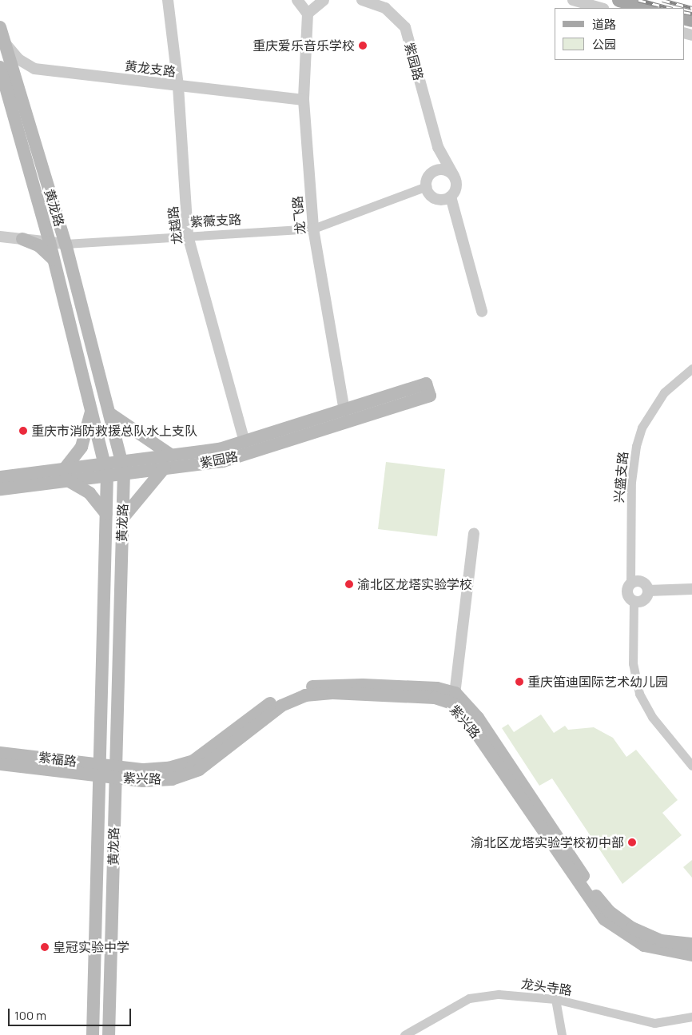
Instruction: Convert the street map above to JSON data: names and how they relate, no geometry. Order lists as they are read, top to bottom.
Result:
{
  "streets": {
    "main road": [
      "紫园路",
      "黄龙路",
      "紫兴路",
      "紫福路"
    ],
    "street": [
      "黄龙支路",
      "龙飞路",
      "紫薇支路",
      "龙越路",
      "兴盛支路",
      "龙头寺路"
    ]
  },
  "crossings": [
    ["紫园路", "黄龙路"],
    ["紫园路", "龙飞路"],
    ["紫园路", "紫薇支路"],
    ["紫园路", "龙越路"],
    ["黄龙支路", "黄龙路"],
    ["黄龙支路", "龙飞路"],
    ["黄龙支路", "龙越路"],
    ["黄龙路", "紫薇支路"],
    ["黄龙路", "紫兴路"],
    ["黄龙路", "紫福路"],
    ["龙飞路", "紫薇支路"],
    ["紫薇支路", "龙越路"],
    ["紫兴路", "紫福路"]
  ],
  "places": [
    "重庆爱乐音乐学校",
    "重庆市消防救援总队水上支队",
    "渝北区龙塔实验学校",
    "重庆笛迪国际艺术幼儿园",
    "渝北区龙塔实验学校初中部",
    "皇冠实验中学"
  ],
  "legend": ["道路", "公园"],
  "scale_bar": "100 m"
}
